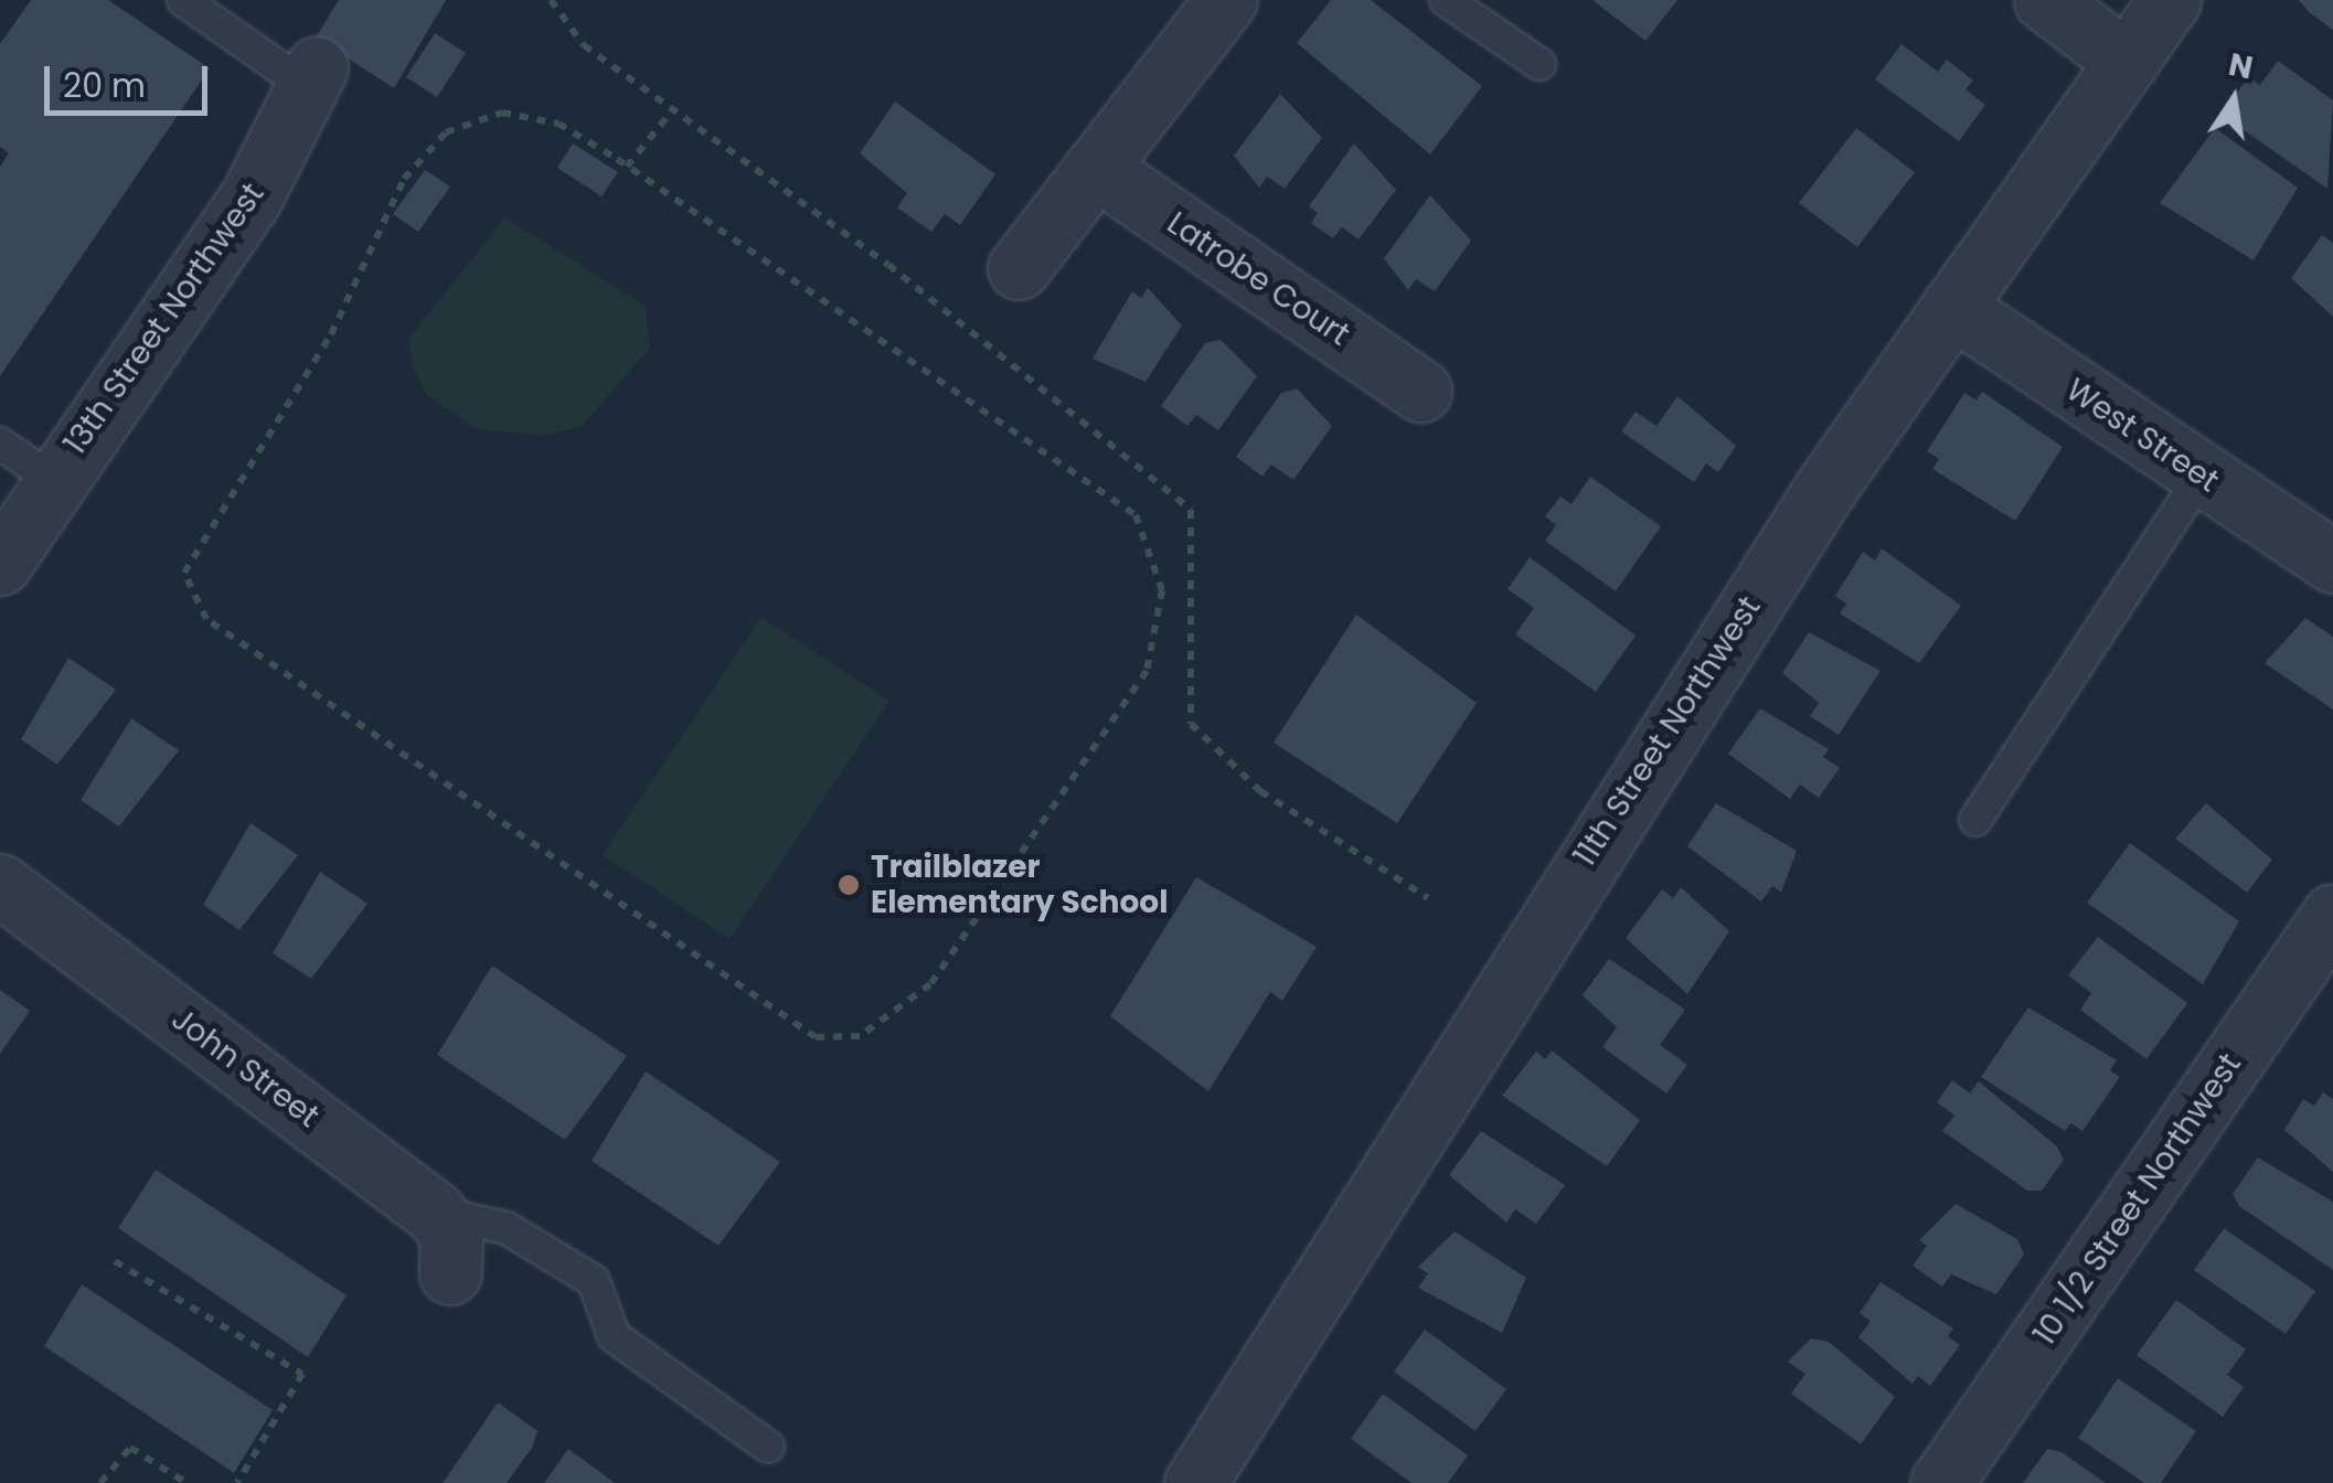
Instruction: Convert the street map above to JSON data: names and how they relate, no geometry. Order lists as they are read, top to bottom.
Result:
{
  "streets": {
    "street": [
      "Latrobe Court",
      "13th Street Northwest",
      "West Street",
      "11th Street Northwest",
      "John Street",
      "10 1/2 Street Northwest"
    ]
  },
  "crossings": [
    ["West Street", "11th Street Northwest"]
  ],
  "places": ["Trailblazer Elementary School"],
  "scale_bar": "20 m",
  "north": "top"
}
